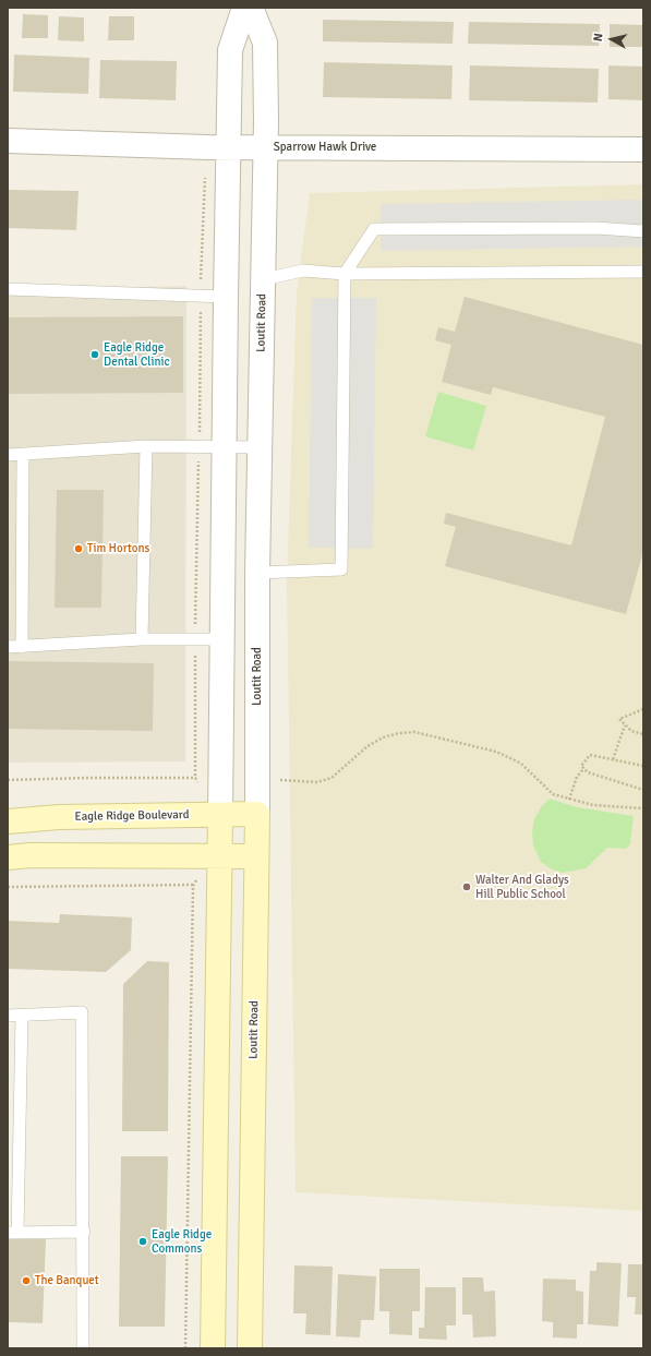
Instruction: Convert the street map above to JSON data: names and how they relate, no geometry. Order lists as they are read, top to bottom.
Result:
{
  "streets": {
    "street": ["Sparrow Hawk Drive", "Loutit Road", "Eagle Ridge Boulevard"]
  },
  "crossings": [
    ["Sparrow Hawk Drive", "Loutit Road"],
    ["Loutit Road", "Eagle Ridge Boulevard"]
  ],
  "places": [
    "Eagle Ridge Dental Clinic",
    "Tim Hortons",
    "Walter And Gladys Hill Public School",
    "Eagle Ridge Commons",
    "The Banquet"
  ],
  "north": "left"
}
